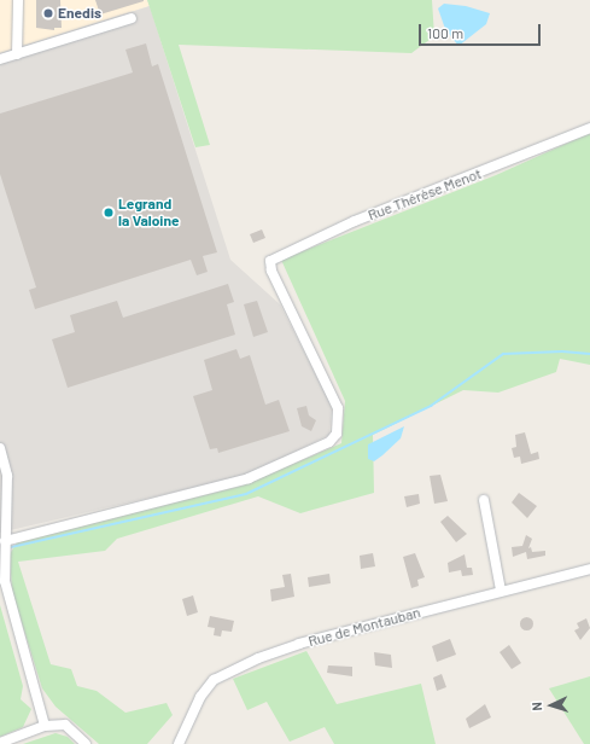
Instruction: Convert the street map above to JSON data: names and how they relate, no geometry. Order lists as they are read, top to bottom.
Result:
{
  "streets": {
    "street": ["Rue Thérèse Menot", "Rue de Montauban"]
  },
  "places": ["Enedis", "Legrand la Valoine"],
  "scale_bar": "100 m",
  "north": "left"
}
